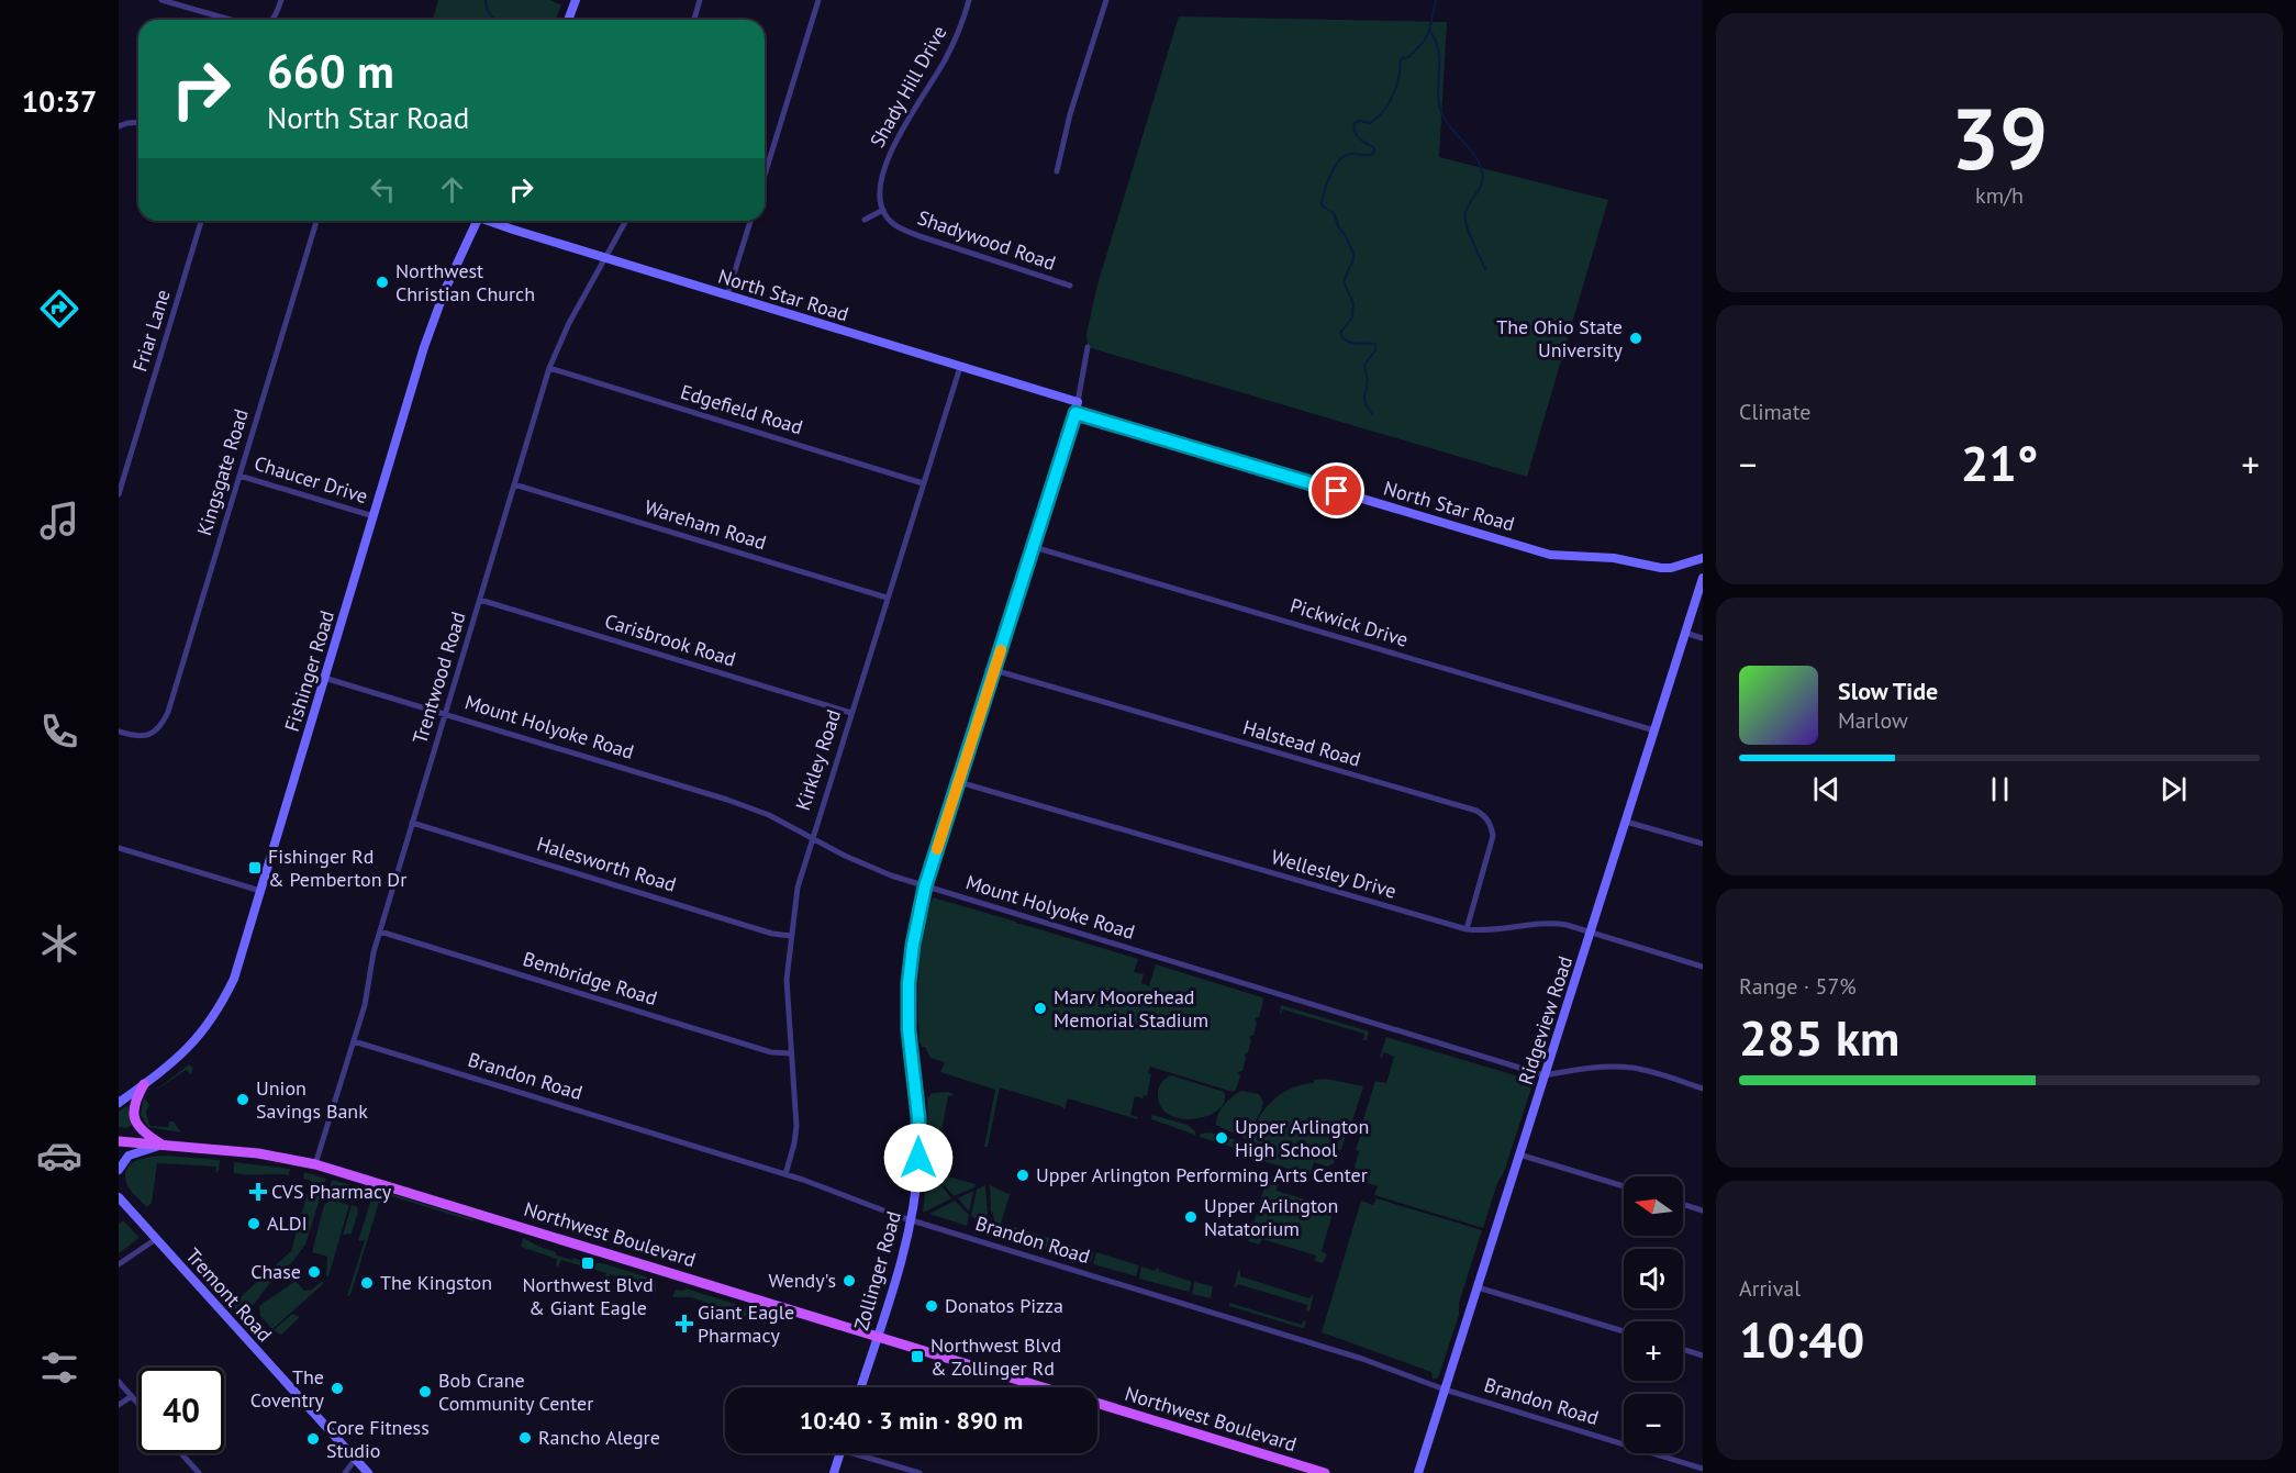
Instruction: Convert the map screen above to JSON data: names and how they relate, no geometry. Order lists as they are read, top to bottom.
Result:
{
  "streets": {
    "main road": ["Northwest Boulevard"],
    "street": [
      "Shady Hill Drive",
      "Shadywood Road",
      "North Star Road",
      "Friar Lane",
      "Edgefield Road",
      "Kingsgate Road",
      "Chaucer Drive",
      "Wareham Road",
      "Pickwick Drive",
      "Carisbrook Road",
      "Fishinger Road",
      "Trentwood Road",
      "Mount Holyoke Road",
      "Halstead Road",
      "Kirkley Road",
      "Halesworth Road",
      "Wellesley Drive",
      "Bembridge Road",
      "Ridgeview Road",
      "Brandon Road",
      "Zollinger Road",
      "Tremont Road"
    ]
  },
  "crossings": [
    ["Shady Hill Drive", "Shadywood Road"],
    ["North Star Road", "Trentwood Road"],
    ["North Star Road", "Kirkley Road"],
    ["North Star Road", "Zollinger Road"],
    ["Edgefield Road", "Trentwood Road"],
    ["Edgefield Road", "Kirkley Road"],
    ["Kingsgate Road", "Chaucer Drive"],
    ["Chaucer Drive", "Fishinger Road"],
    ["Wareham Road", "Trentwood Road"],
    ["Wareham Road", "Kirkley Road"],
    ["Pickwick Drive", "Ridgeview Road"],
    ["Pickwick Drive", "Zollinger Road"],
    ["Carisbrook Road", "Trentwood Road"],
    ["Carisbrook Road", "Kirkley Road"],
    ["Fishinger Road", "Mount Holyoke Road"],
    ["Trentwood Road", "Mount Holyoke Road"],
    ["Trentwood Road", "Halesworth Road"],
    ["Trentwood Road", "Bembridge Road"],
    ["Trentwood Road", "Brandon Road"],
    ["Trentwood Road", "Northwest Boulevard"],
    ["Mount Holyoke Road", "Kirkley Road"],
    ["Mount Holyoke Road", "Ridgeview Road"],
    ["Mount Holyoke Road", "Zollinger Road"],
    ["Halstead Road", "Wellesley Drive"],
    ["Halstead Road", "Zollinger Road"],
    ["Kirkley Road", "Halesworth Road"],
    ["Kirkley Road", "Bembridge Road"],
    ["Kirkley Road", "Brandon Road"],
    ["Wellesley Drive", "Ridgeview Road"],
    ["Wellesley Drive", "Zollinger Road"],
    ["Ridgeview Road", "Brandon Road"],
    ["Brandon Road", "Zollinger Road"],
    ["Northwest Boulevard", "Zollinger Road"]
  ],
  "places": {
    "other": [
      "Northwest Christian Church",
      "The Ohio State University",
      "Marv Moorehead Memorial Stadium",
      "Union Savings Bank",
      "Upper Arlington High School",
      "Upper Arlington Performing Arts Center",
      "Upper Arilngton Natatorium",
      "ALDI",
      "Chase",
      "Wendy's",
      "The Kingston",
      "Donatos Pizza",
      "The Coventry",
      "Bob Crane Community Center",
      "Rancho Alegre",
      "Core Fitness Studio"
    ],
    "transit": ["Fishinger Rd & Pemberton Dr", "Northwest Blvd & Giant Eagle", "Northwest Blvd & Zollinger Rd"],
    "health": ["CVS Pharmacy", "Giant Eagle Pharmacy"]
  },
  "north": "left",
  "page": {
    "tabs": "10:37",
    "tile": [
      ["39", "km/h"],
      "Climate",
      ["Range · 57%", "285 km"],
      ["Arrival", "10:40"]
    ],
    "turn": ["660 m", "North Star Road"],
    "heat": ["−", "21°", "+"],
    "song": ["Slow Tide", "Marlow"],
    "map_buttons": ["+", "−"],
    "limit": "40",
    "trip": "10:40 · 3 min · 890 m"
  }
}
